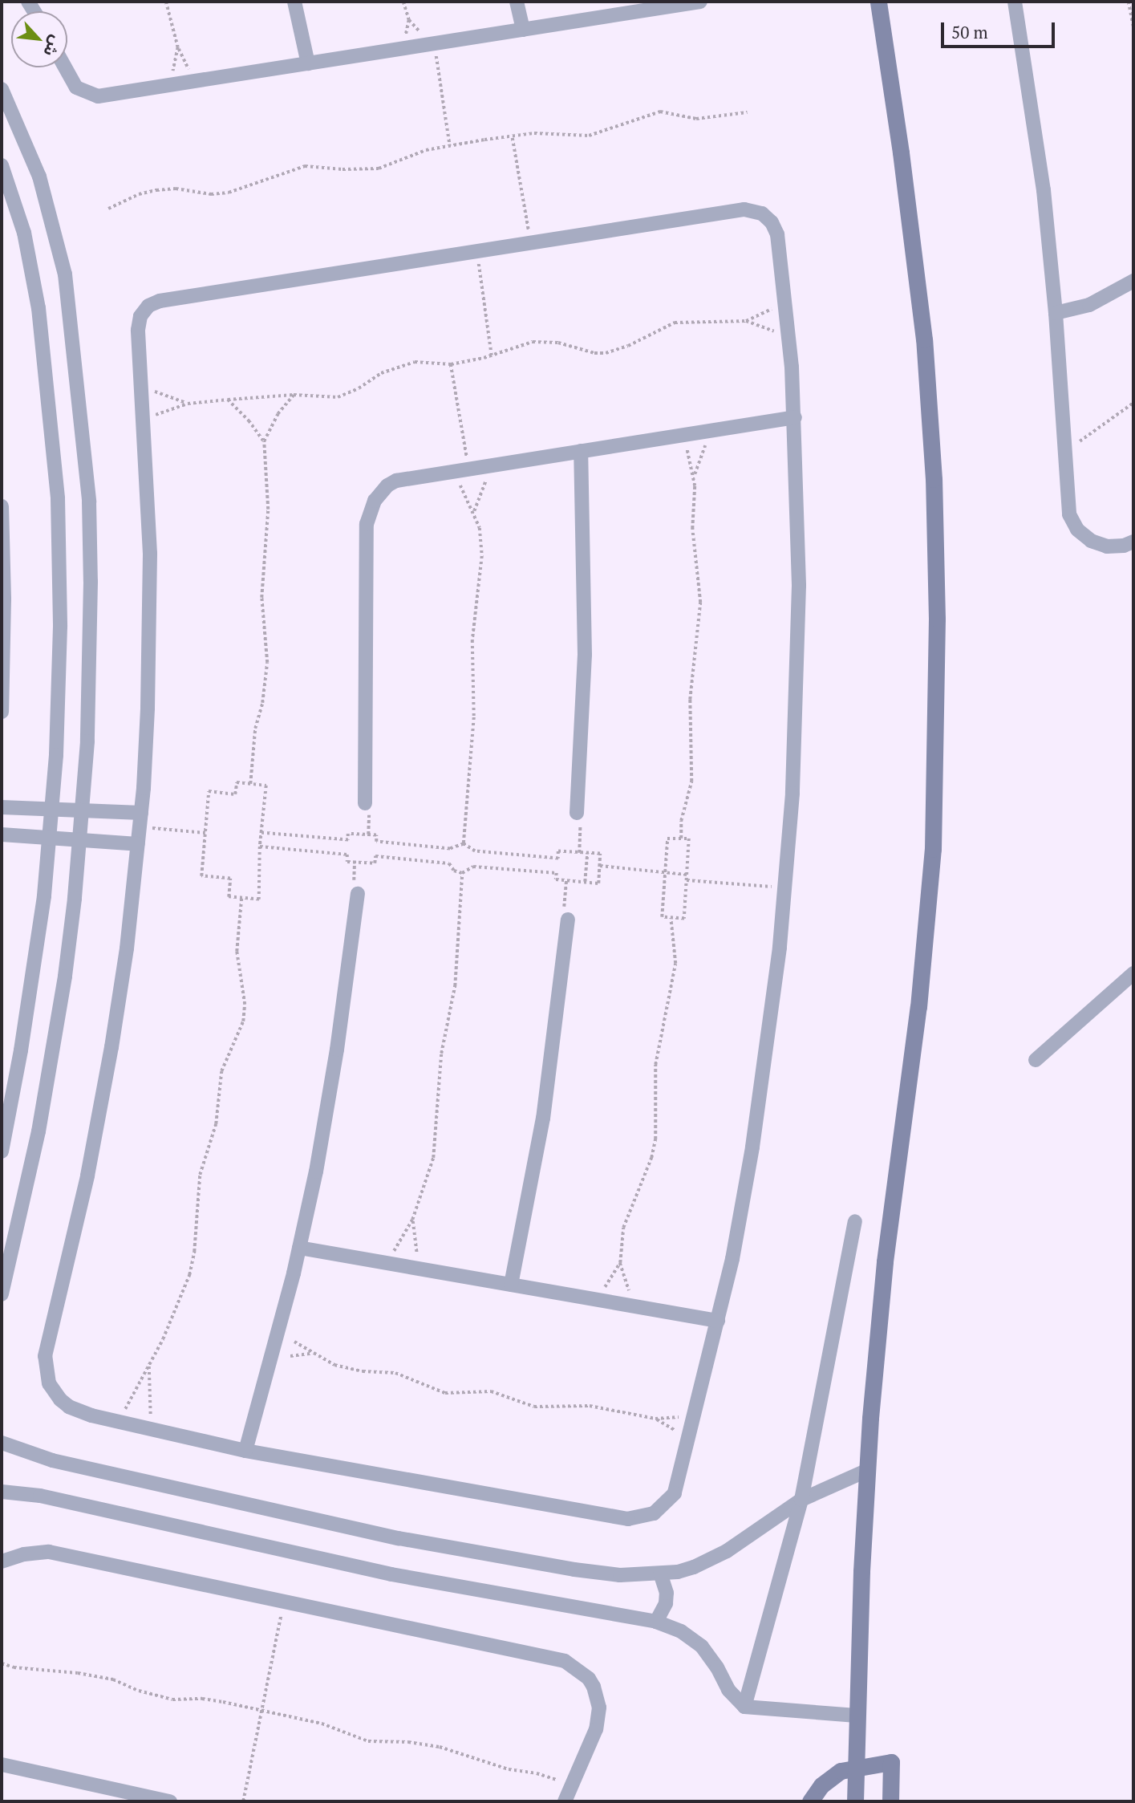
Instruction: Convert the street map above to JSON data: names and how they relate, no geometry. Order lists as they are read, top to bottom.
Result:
{
  "scale_bar": "50 m",
  "north": "bottom right"
}
